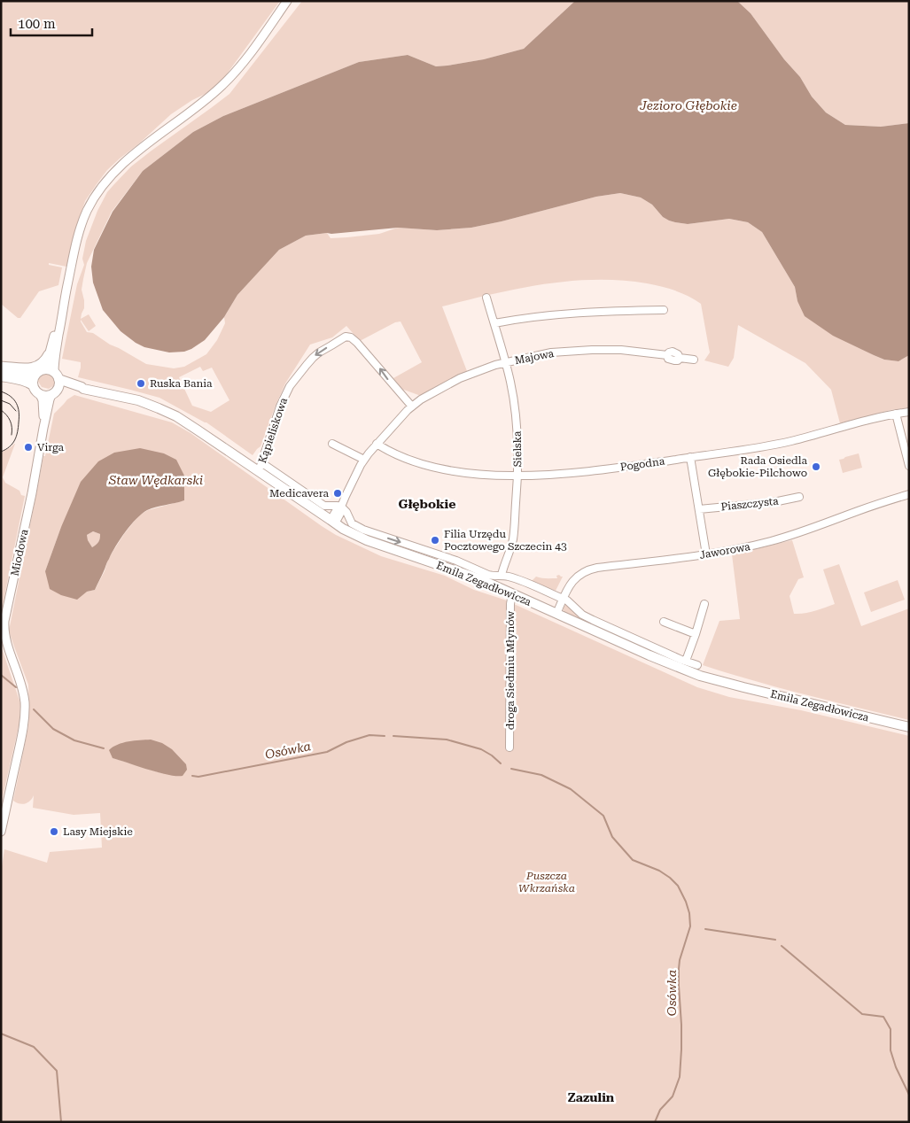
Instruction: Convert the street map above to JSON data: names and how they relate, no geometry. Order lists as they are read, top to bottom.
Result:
{
  "streets": {
    "main road": ["Emila Zegadłowicza"],
    "street": [
      "Majowa",
      "Kąpieliskowa",
      "Sielska",
      "Pogodna",
      "Piaszczysta",
      "Jaworowa",
      "Miodowa",
      "droga Siedmiu Młynów"
    ]
  },
  "crossings": [
    ["Majowa", "Kąpieliskowa"],
    ["Majowa", "Sielska"],
    ["Majowa", "Pogodna"],
    ["Majowa", "Emila Zegadłowicza"],
    ["Kąpieliskowa", "Emila Zegadłowicza"],
    ["Sielska", "Pogodna"],
    ["Jaworowa", "Emila Zegadłowicza"],
    ["Miodowa", "Emila Zegadłowicza"],
    ["Emila Zegadłowicza", "droga Siedmiu Młynów"]
  ],
  "districts": ["Głębokie", "Zazulin"],
  "water": ["Jezioro Głębokie", "Staw Wędkarski", "Osówka"],
  "parks": ["Puszcza Wkrzańska"],
  "places": [
    "Ruska Bania",
    "Virga",
    "Rada Osiedla Głębokie-Pilchowo",
    "Medicavera",
    "Filia Urzędu Pocztowego Szczecin 43",
    "Lasy Miejskie"
  ],
  "scale_bar": "100 m"
}
